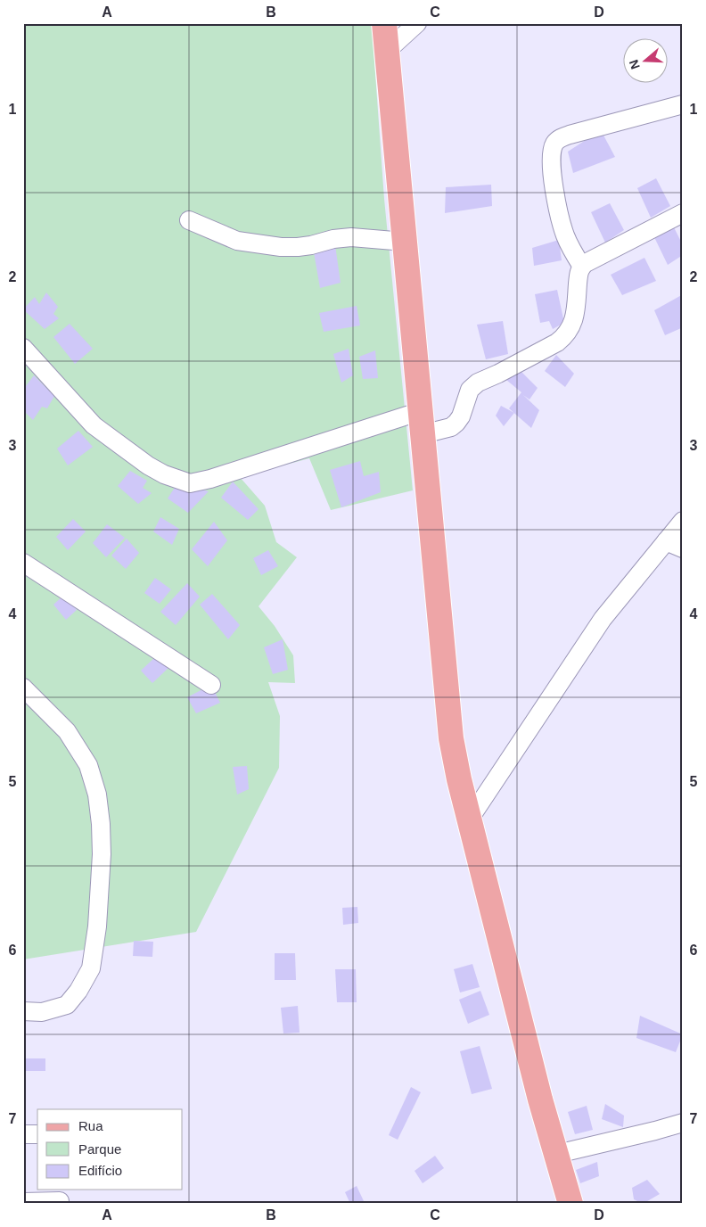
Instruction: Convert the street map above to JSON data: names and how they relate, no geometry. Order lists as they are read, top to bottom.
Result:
{
  "legend": ["Rua", "Parque", "Edifício"],
  "north": "left",
  "grid": {
    "columns": [
      "A",
      "B",
      "C",
      "D"
    ],
    "rows": [
      "1",
      "2",
      "3",
      "4",
      "5",
      "6",
      "7"
    ]
  }
}
